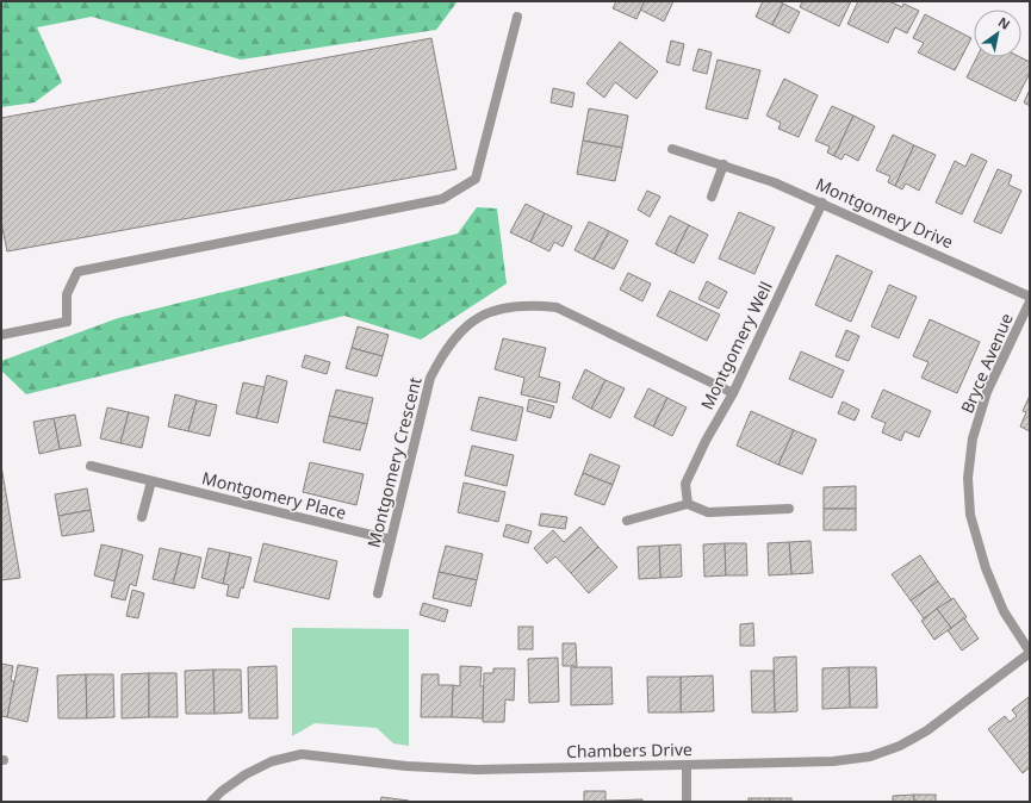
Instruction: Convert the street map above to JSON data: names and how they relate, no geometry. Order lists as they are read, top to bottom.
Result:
{
  "streets": {
    "street": [
      "Montgomery Drive",
      "Montgomery Well",
      "Bryce Avenue",
      "Montgomery Crescent",
      "Montgomery Place",
      "Chambers Drive"
    ]
  },
  "crossings": [
    ["Montgomery Drive", "Montgomery Well"],
    ["Montgomery Well", "Montgomery Crescent"],
    ["Bryce Avenue", "Chambers Drive"],
    ["Montgomery Crescent", "Montgomery Place"]
  ],
  "north": "top right"
}
